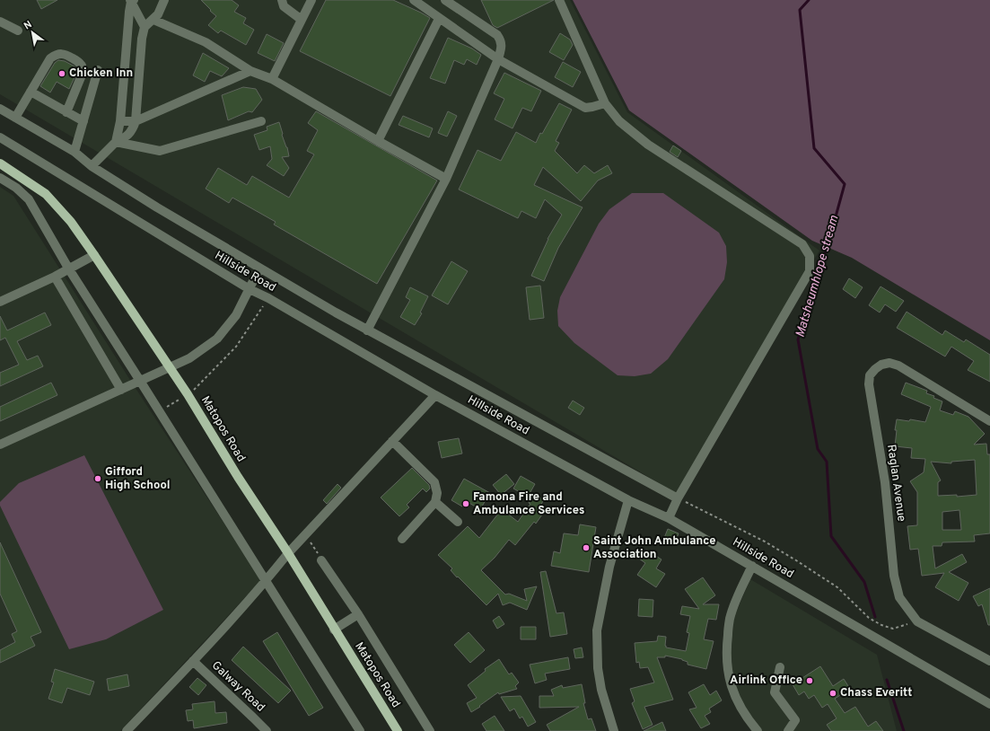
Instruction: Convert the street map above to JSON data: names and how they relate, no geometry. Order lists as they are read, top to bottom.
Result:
{
  "streets": {
    "main road": ["Matopos Road"],
    "street": ["Hillside Road", "Raglan Avenue", "Galway Road"]
  },
  "water": ["Matsheumhlope stream"],
  "places": [
    "Chicken Inn",
    "Gifford High School",
    "Famona Fire and Ambulance Services",
    "Saint John Ambulance Association",
    "Airlink Office",
    "Chass Everitt"
  ],
  "north": "top left"
}
